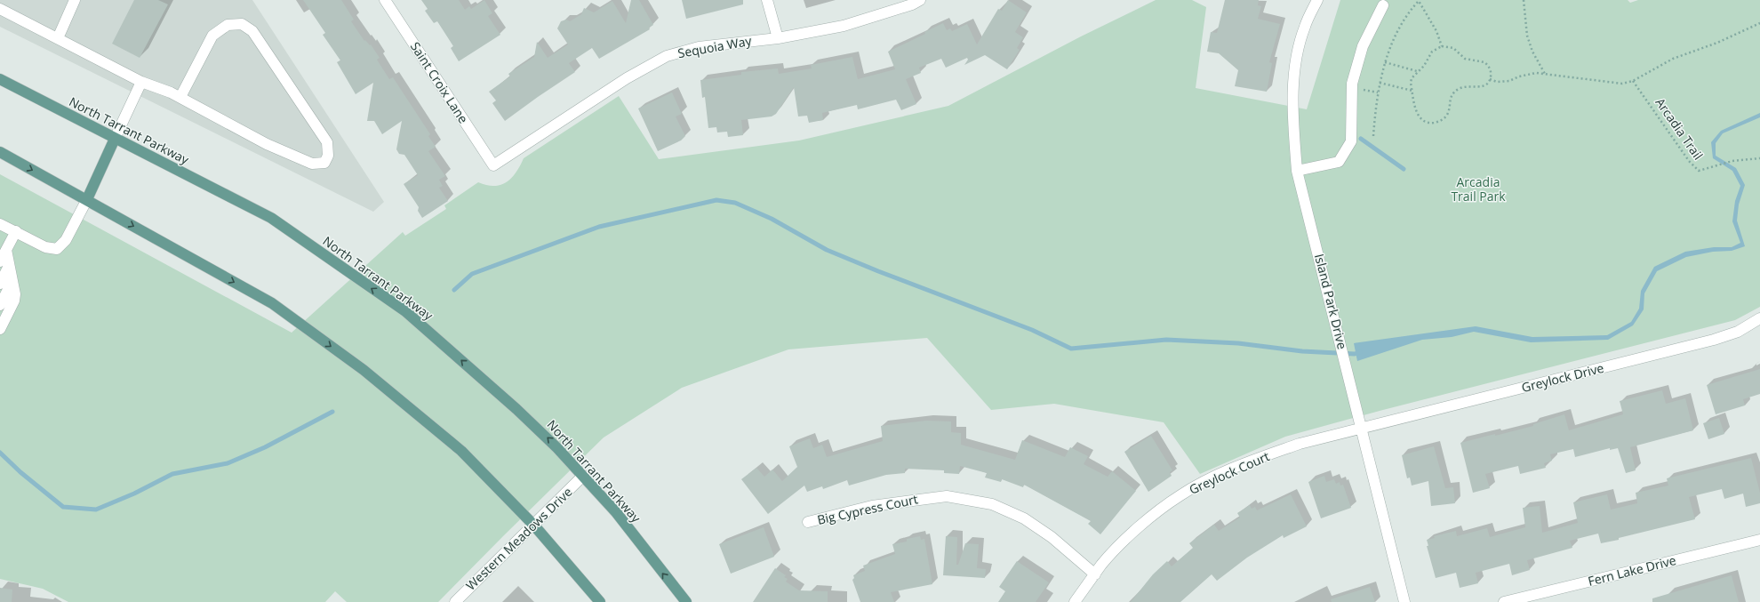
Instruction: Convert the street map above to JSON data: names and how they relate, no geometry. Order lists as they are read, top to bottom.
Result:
{
  "streets": {
    "main road": ["North Tarrant Parkway"],
    "street": [
      "Sequoia Way",
      "Saint Croix Lane",
      "Island Park Drive",
      "Greylock Drive",
      "Greylock Court",
      "Big Cypress Court",
      "Western Meadows Drive",
      "Fern Lake Drive"
    ],
    "path": ["Arcadia Trail"]
  },
  "crossings": [
    ["Sequoia Way", "Saint Croix Lane"],
    ["North Tarrant Parkway", "Western Meadows Drive"],
    ["Island Park Drive", "Greylock Drive"],
    ["Island Park Drive", "Greylock Court"],
    ["Greylock Drive", "Greylock Court"],
    ["Greylock Court", "Big Cypress Court"]
  ],
  "parks": ["Arcadia Trail Park"]
}
